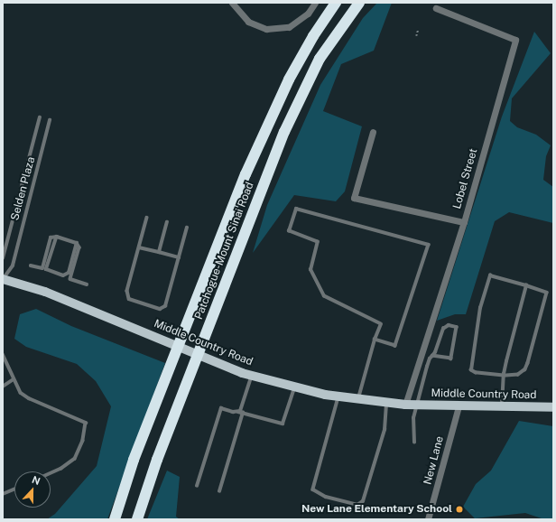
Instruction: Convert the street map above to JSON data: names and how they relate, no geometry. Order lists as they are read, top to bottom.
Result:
{
  "streets": {
    "highway": ["Patchogue-Mount Sinai Road"],
    "main road": ["Middle Country Road"],
    "street": ["Lobel Street", "New Lane"],
    "lane": ["Selden Plaza"]
  },
  "crossings": [
    ["Lobel Street", "Middle Country Road"],
    ["Selden Plaza", "Middle Country Road"],
    ["Patchogue-Mount Sinai Road", "Middle Country Road"],
    ["Middle Country Road", "New Lane"]
  ],
  "places": ["New Lane Elementary School"],
  "north": "top"
}
